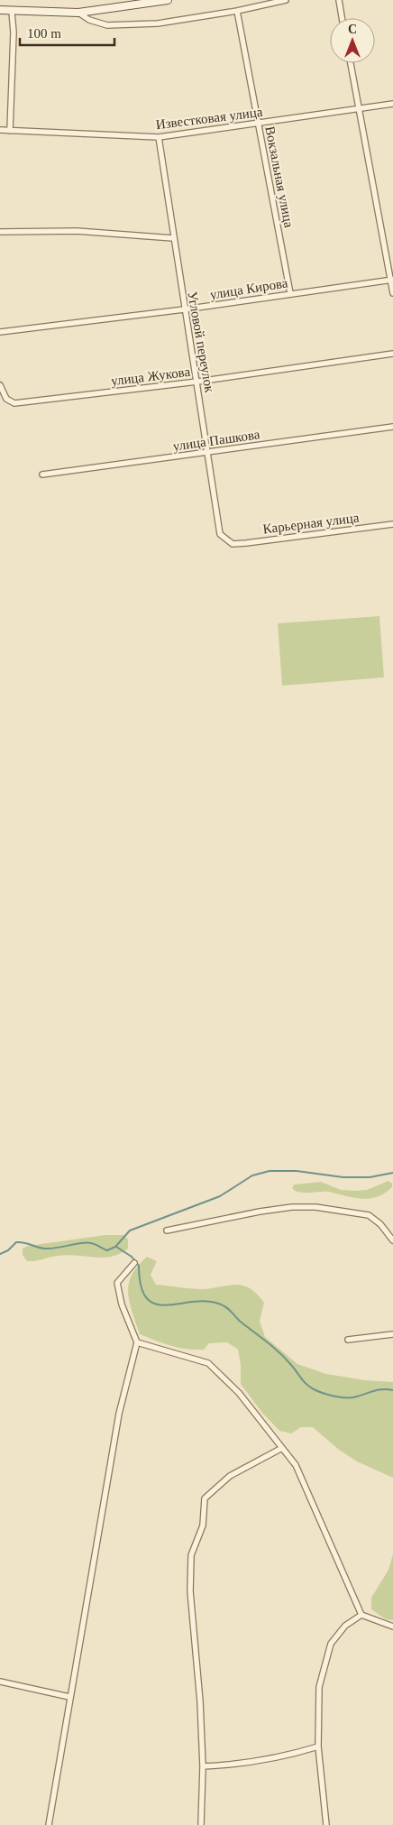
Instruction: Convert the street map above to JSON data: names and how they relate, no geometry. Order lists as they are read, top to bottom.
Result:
{
  "streets": {
    "street": [
      "Известковая улица",
      "Вокзальная улица",
      "улица Кирова",
      "Угловой переулок",
      "улица Жукова",
      "улица Пашкова",
      "Карьерная улица"
    ]
  },
  "crossings": [
    ["Известковая улица", "Вокзальная улица"],
    ["Известковая улица", "Угловой переулок"],
    ["Вокзальная улица", "улица Кирова"],
    ["улица Кирова", "Угловой переулок"],
    ["Угловой переулок", "улица Жукова"],
    ["Угловой переулок", "улица Пашкова"],
    ["Угловой переулок", "Карьерная улица"]
  ],
  "scale_bar": "100 m",
  "north": "top"
}
